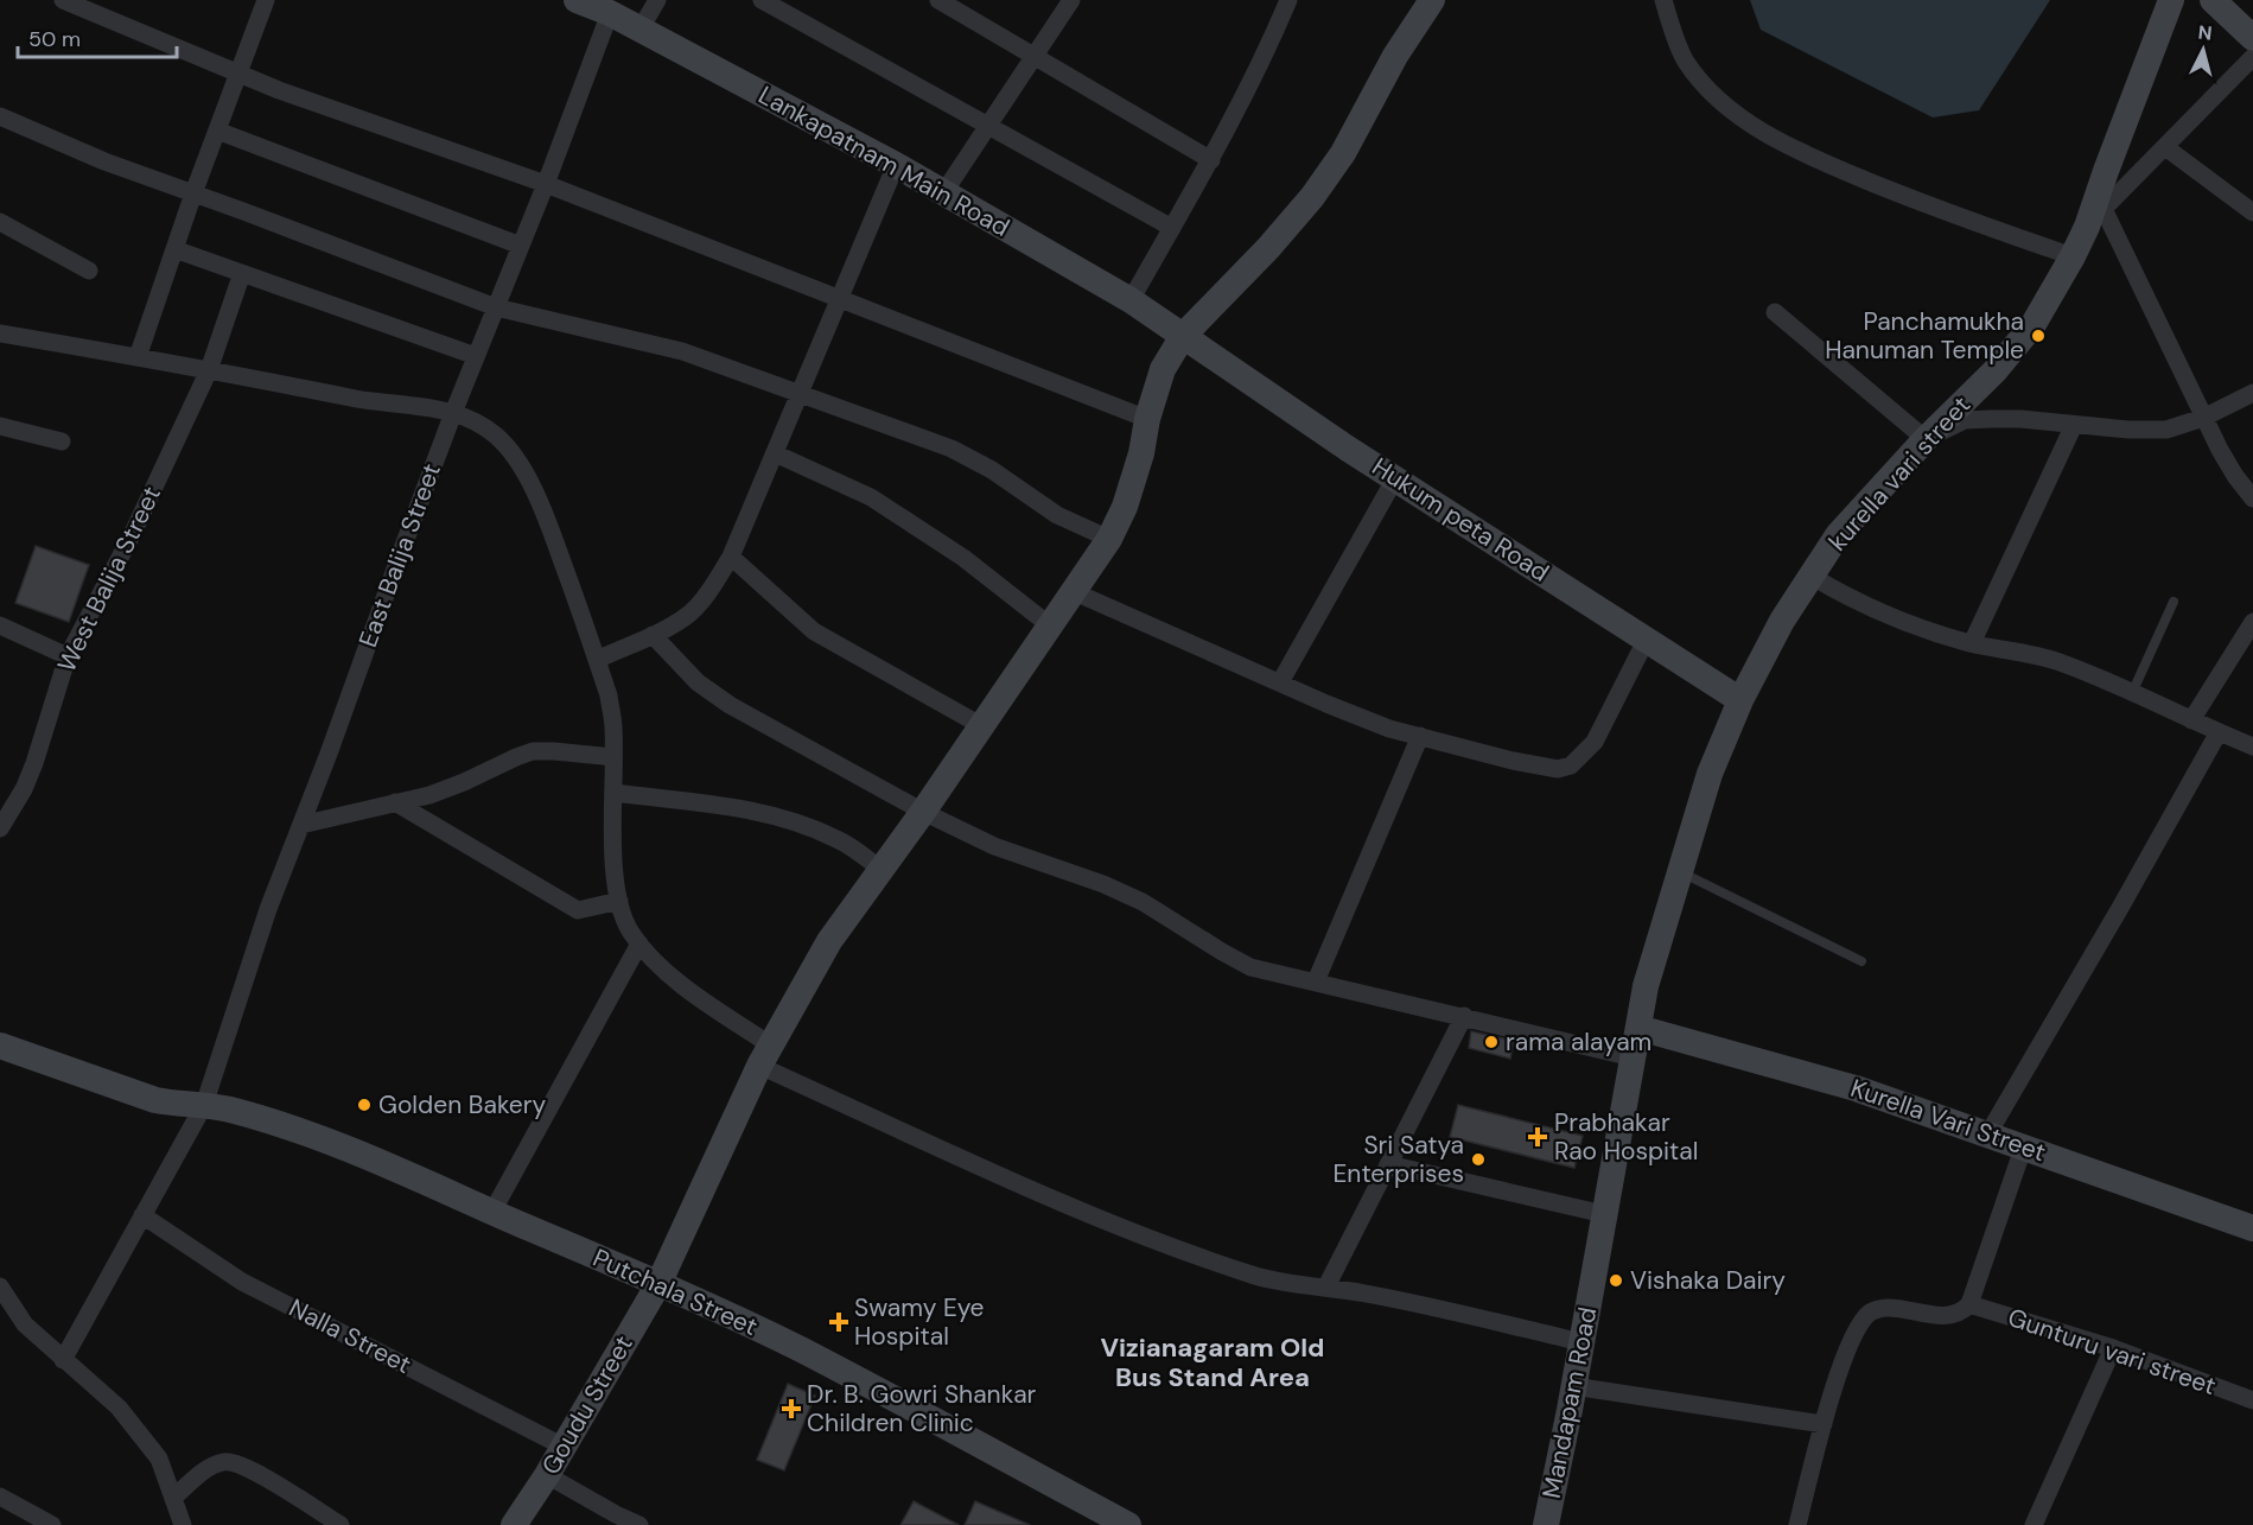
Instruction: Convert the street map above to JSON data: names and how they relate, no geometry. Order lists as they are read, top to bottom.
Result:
{
  "streets": {
    "street": [
      "Lankapatnam Main Road",
      "kurella vari street",
      "Hukum peta Road",
      "East Balija Street",
      "West Balija Street",
      "Kurella Vari Street",
      "Putchala Street",
      "Nalla Street",
      "Gunturu vari street",
      "Mandapam Road",
      "Goudu Street"
    ]
  },
  "crossings": [
    ["Lankapatnam Main Road", "Hukum peta Road"],
    ["Lankapatnam Main Road", "East Balija Street"],
    ["Lankapatnam Main Road", "Goudu Street"],
    ["kurella vari street", "Hukum peta Road"],
    ["kurella vari street", "Kurella Vari Street"],
    ["kurella vari street", "Mandapam Road"],
    ["Hukum peta Road", "Goudu Street"],
    ["East Balija Street", "Putchala Street"],
    ["East Balija Street", "Nalla Street"],
    ["Kurella Vari Street", "Mandapam Road"],
    ["Putchala Street", "Goudu Street"],
    ["Nalla Street", "Goudu Street"]
  ],
  "districts": ["Vizianagaram Old Bus Stand Area"],
  "places": {
    "other": [
      "Panchamukha Hanuman Temple",
      "rama alayam",
      "Golden Bakery",
      "Sri Satya Enterprises",
      "Vishaka Dairy"
    ],
    "health": ["Prabhakar Rao Hospital", "Swamy Eye Hospital", "Dr. B. Gowri Shankar Children Clinic"]
  },
  "scale_bar": "50 m",
  "north": "top"
}
